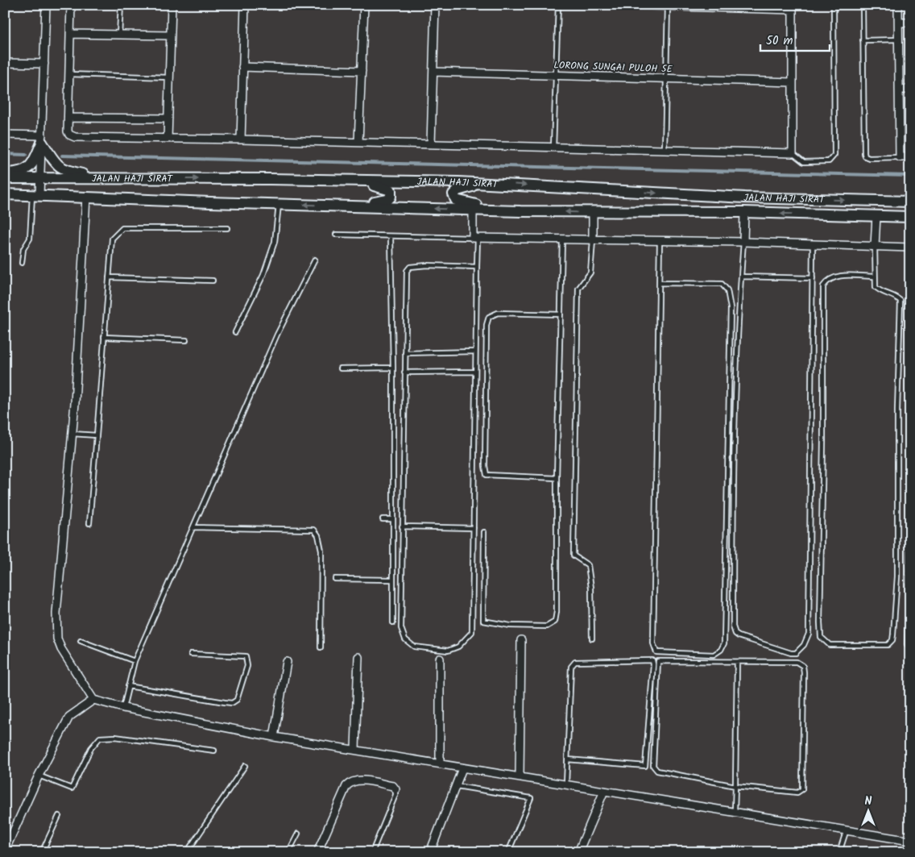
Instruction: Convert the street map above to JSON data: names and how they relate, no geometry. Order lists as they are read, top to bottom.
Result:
{
  "streets": {
    "main road": ["JALAN HAJI SIRAT"],
    "street": ["LORONG SUNGAI PULOH 5E"]
  },
  "scale_bar": "50 m",
  "north": "top"
}
